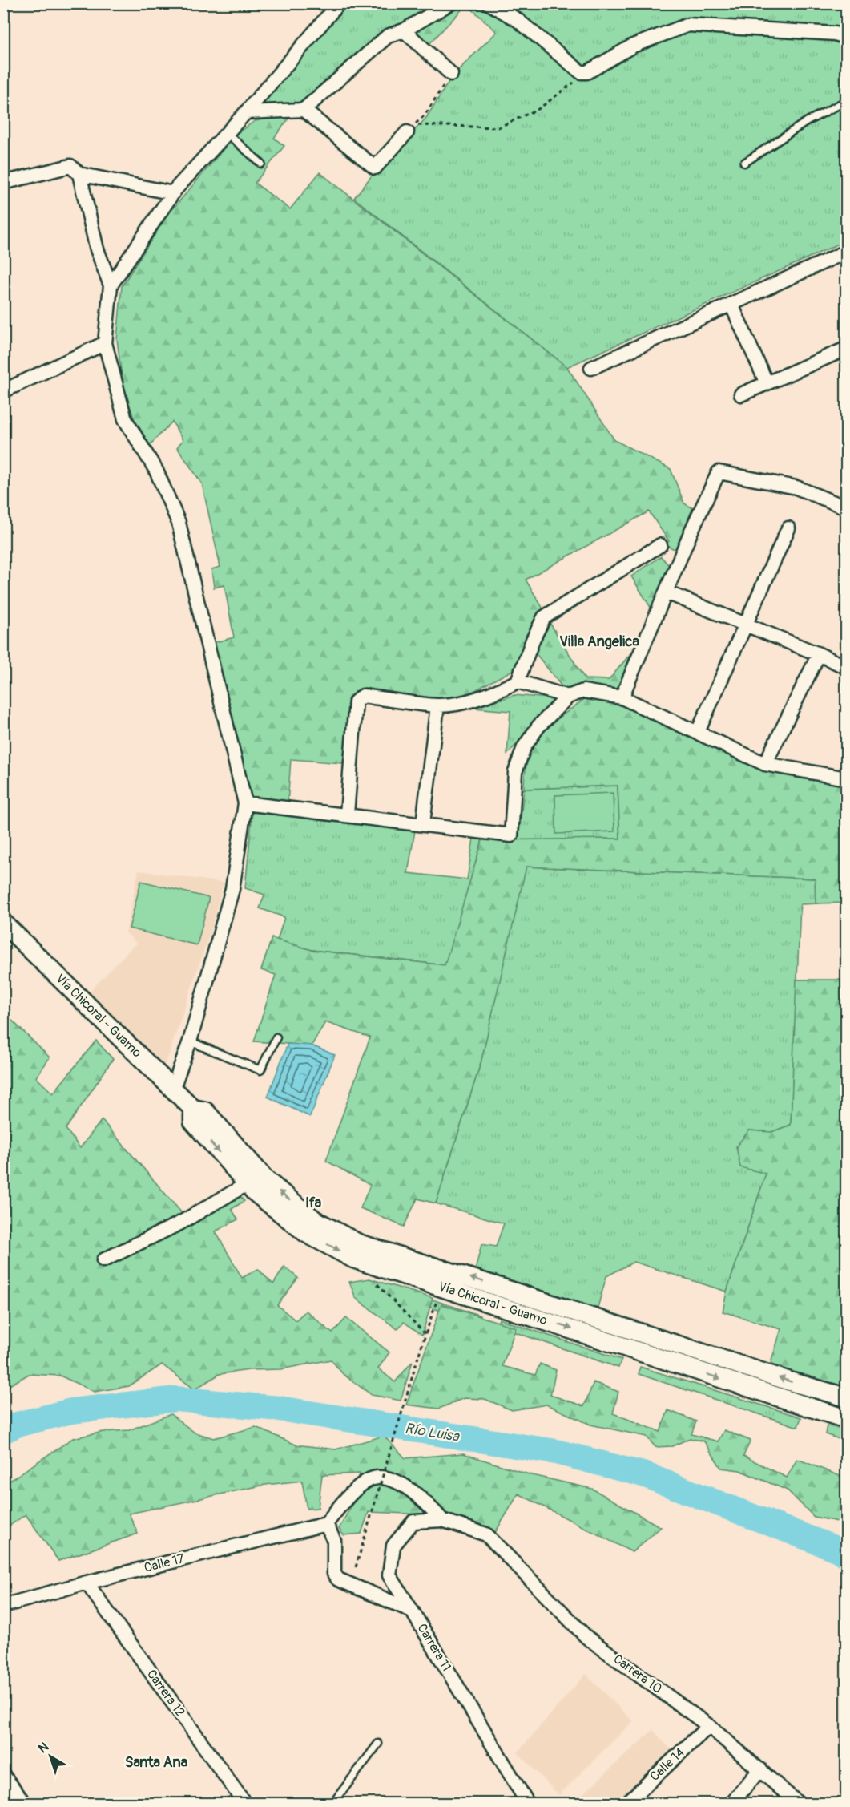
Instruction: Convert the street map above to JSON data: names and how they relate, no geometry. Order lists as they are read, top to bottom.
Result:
{
  "streets": {
    "street": [
      "Vía Chicoral - Guamo",
      "Calle 17",
      "Carrera 11",
      "Carrera 10",
      "Carrera 12",
      "Calle 14"
    ]
  },
  "crossings": [
    ["Calle 17", "Carrera 11"],
    ["Calle 17", "Carrera 12"],
    ["Carrera 10", "Calle 14"]
  ],
  "districts": ["Villa Angelica", "Ifa", "Santa Ana"],
  "water": ["Río Luisa"],
  "north": "top left"
}
